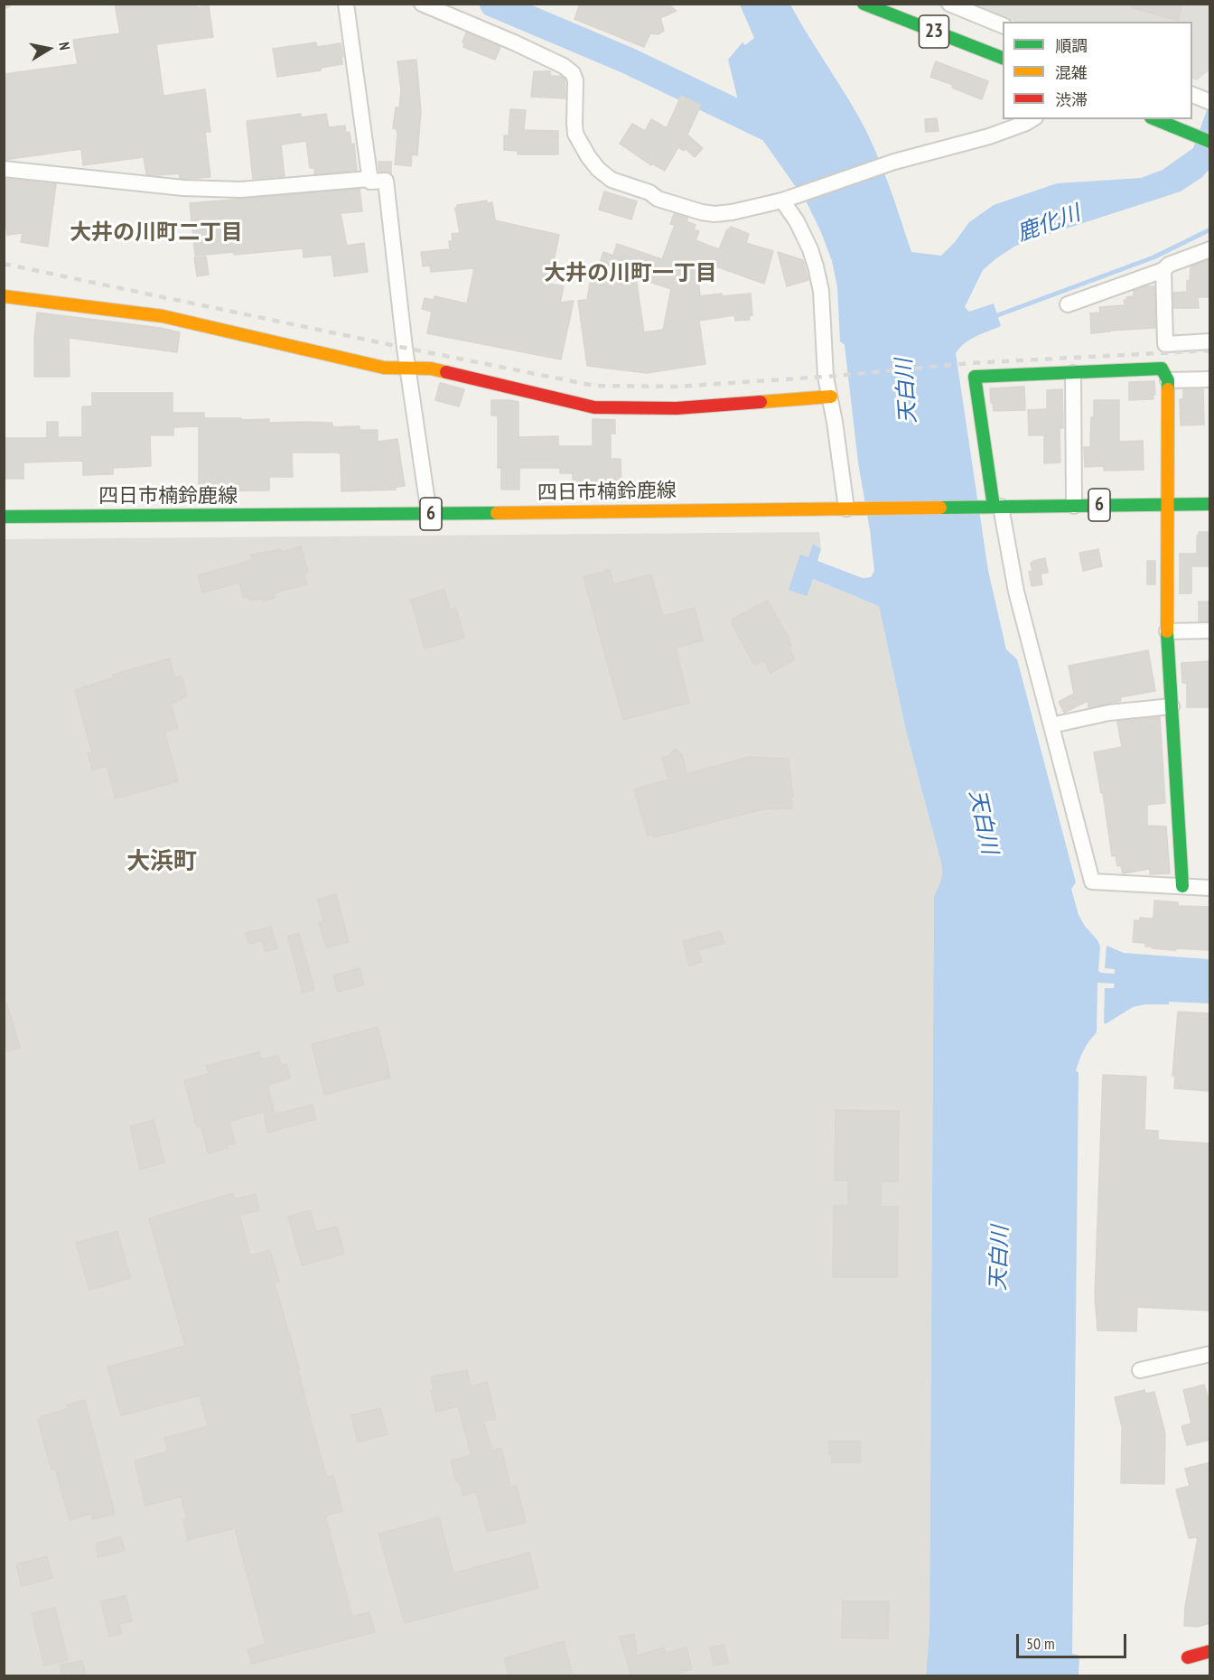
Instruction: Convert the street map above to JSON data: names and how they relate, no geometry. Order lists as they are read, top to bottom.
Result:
{
  "streets": {
    "main road": ["23", "四日市楠鈴鹿線", "6"]
  },
  "districts": ["大井の川町二丁目", "大井の川町一丁目", "大浜町"],
  "water": ["鹿化川", "天白川"],
  "legend": ["順調", "混雑", "渋滞"],
  "scale_bar": "50 m",
  "north": "right"
}
